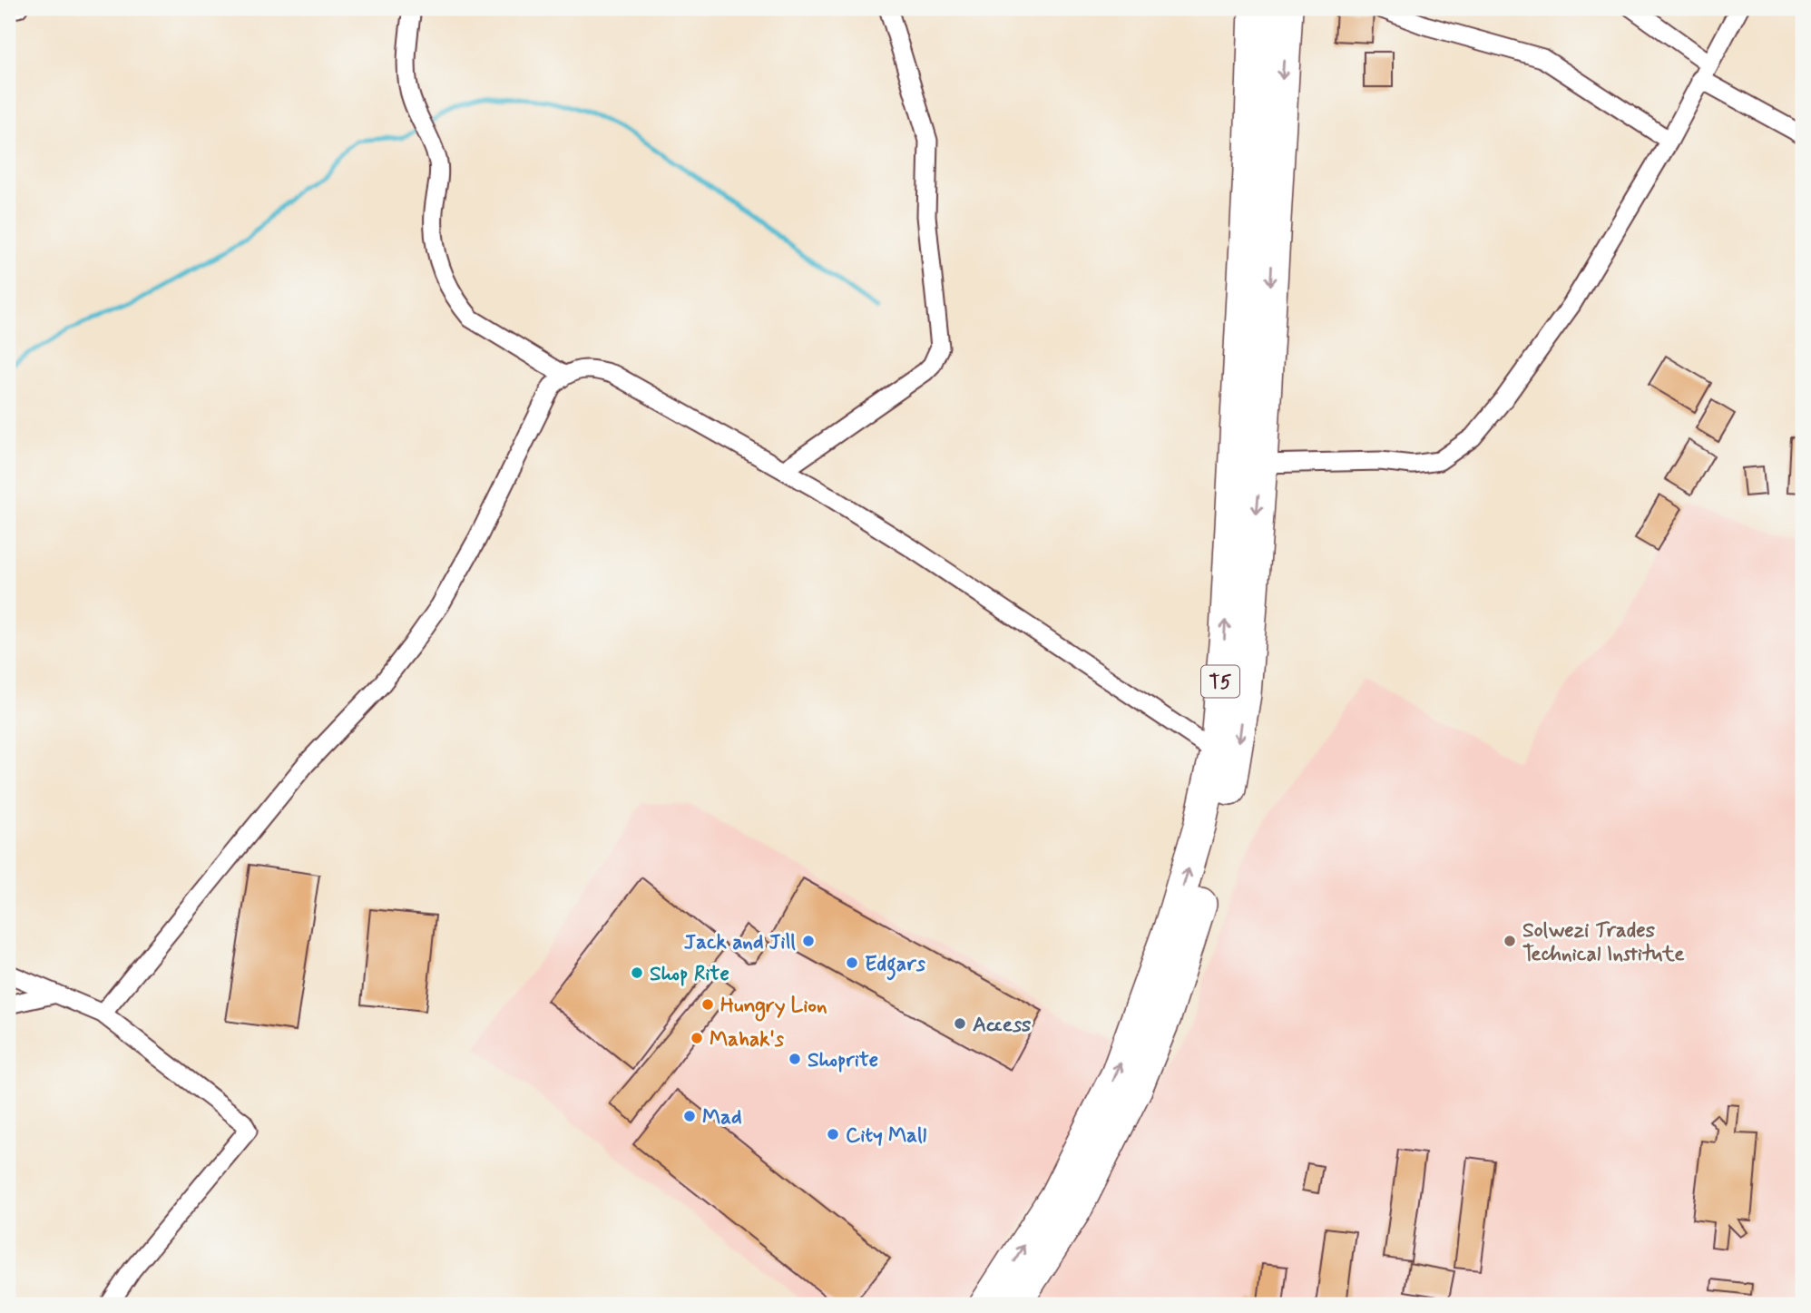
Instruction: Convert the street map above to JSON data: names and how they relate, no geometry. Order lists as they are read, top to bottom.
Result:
{
  "streets": {
    "highway": ["T5"]
  },
  "places": [
    "Jack and Jill",
    "Solwezi Trades Technical Institute",
    "Edgars",
    "Shop Rite",
    "Hungry Lion",
    "Access",
    "Mahak's",
    "Shoprite",
    "Mad",
    "City Mall"
  ]
}
